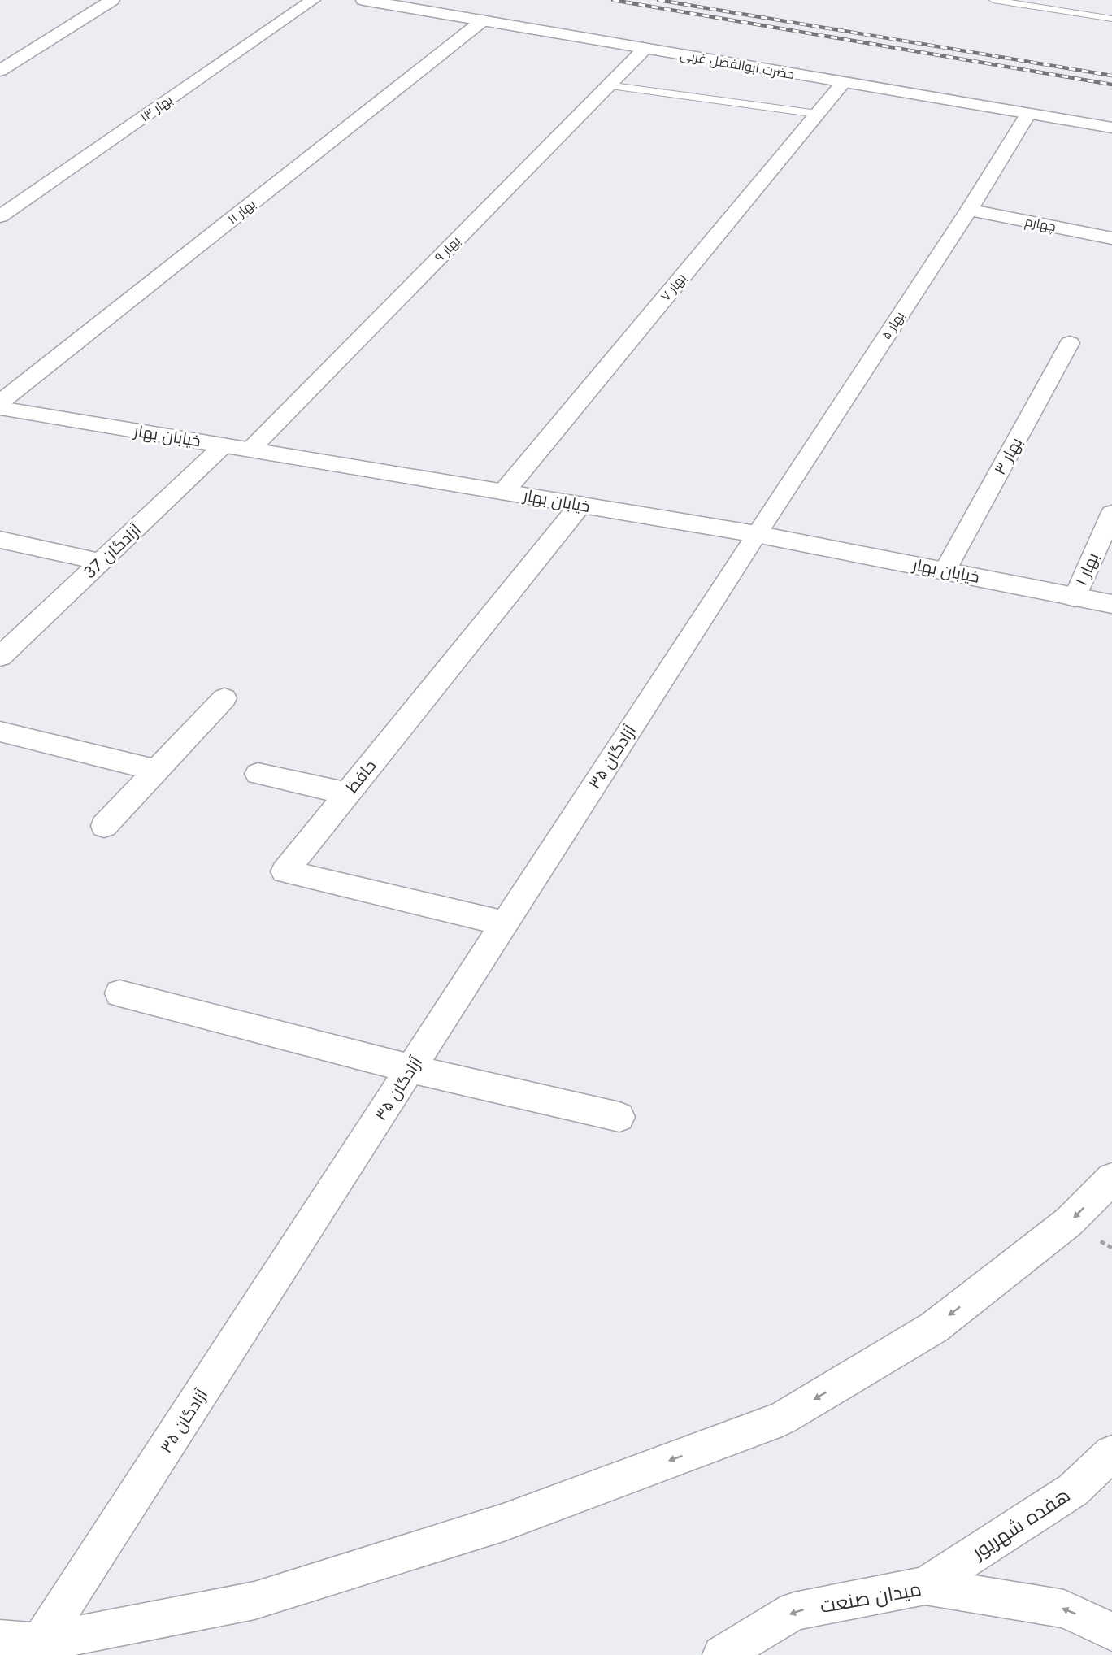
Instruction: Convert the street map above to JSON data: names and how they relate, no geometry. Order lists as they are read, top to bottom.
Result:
{
  "streets": {
    "street": [
      "حضرت ابوالفضل غربی",
      "بهار ۱۳",
      "بهار ۱۱",
      "چهارم",
      "بهار ۹",
      "بهار ۷",
      "بهار ۵",
      "خیابان بهار",
      "بهار ۳",
      "آزادگان 37",
      "بهار ۱",
      "آزادگان ۳۵",
      "حافظ",
      "هفده شهریور",
      "میدان صنعت"
    ]
  },
  "crossings": [
    ["حضرت ابوالفضل غربی", "بهار ۱۱"],
    ["حضرت ابوالفضل غربی", "بهار ۹"],
    ["حضرت ابوالفضل غربی", "بهار ۷"],
    ["حضرت ابوالفضل غربی", "بهار ۵"],
    ["چهارم", "بهار ۵"],
    ["بهار ۹", "خیابان بهار"],
    ["بهار ۷", "خیابان بهار"],
    ["بهار ۵", "خیابان بهار"],
    ["بهار ۵", "آزادگان ۳۵"],
    ["خیابان بهار", "بهار ۳"],
    ["خیابان بهار", "آزادگان 37"],
    ["خیابان بهار", "بهار ۱"],
    ["خیابان بهار", "آزادگان ۳۵"],
    ["خیابان بهار", "حافظ"],
    ["آزادگان ۳۵", "حافظ"],
    ["هفده شهریور", "میدان صنعت"]
  ]
}
